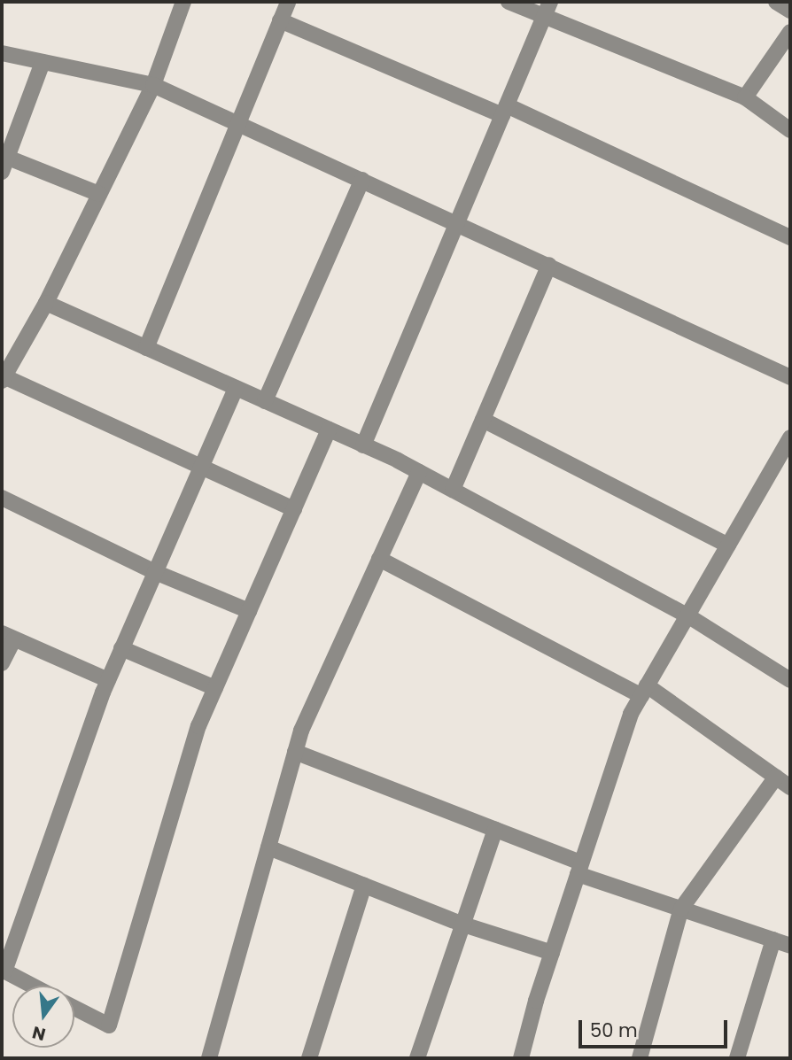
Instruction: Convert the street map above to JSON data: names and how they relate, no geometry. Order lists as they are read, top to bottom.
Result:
{
  "scale_bar": "50 m",
  "north": "bottom"
}
